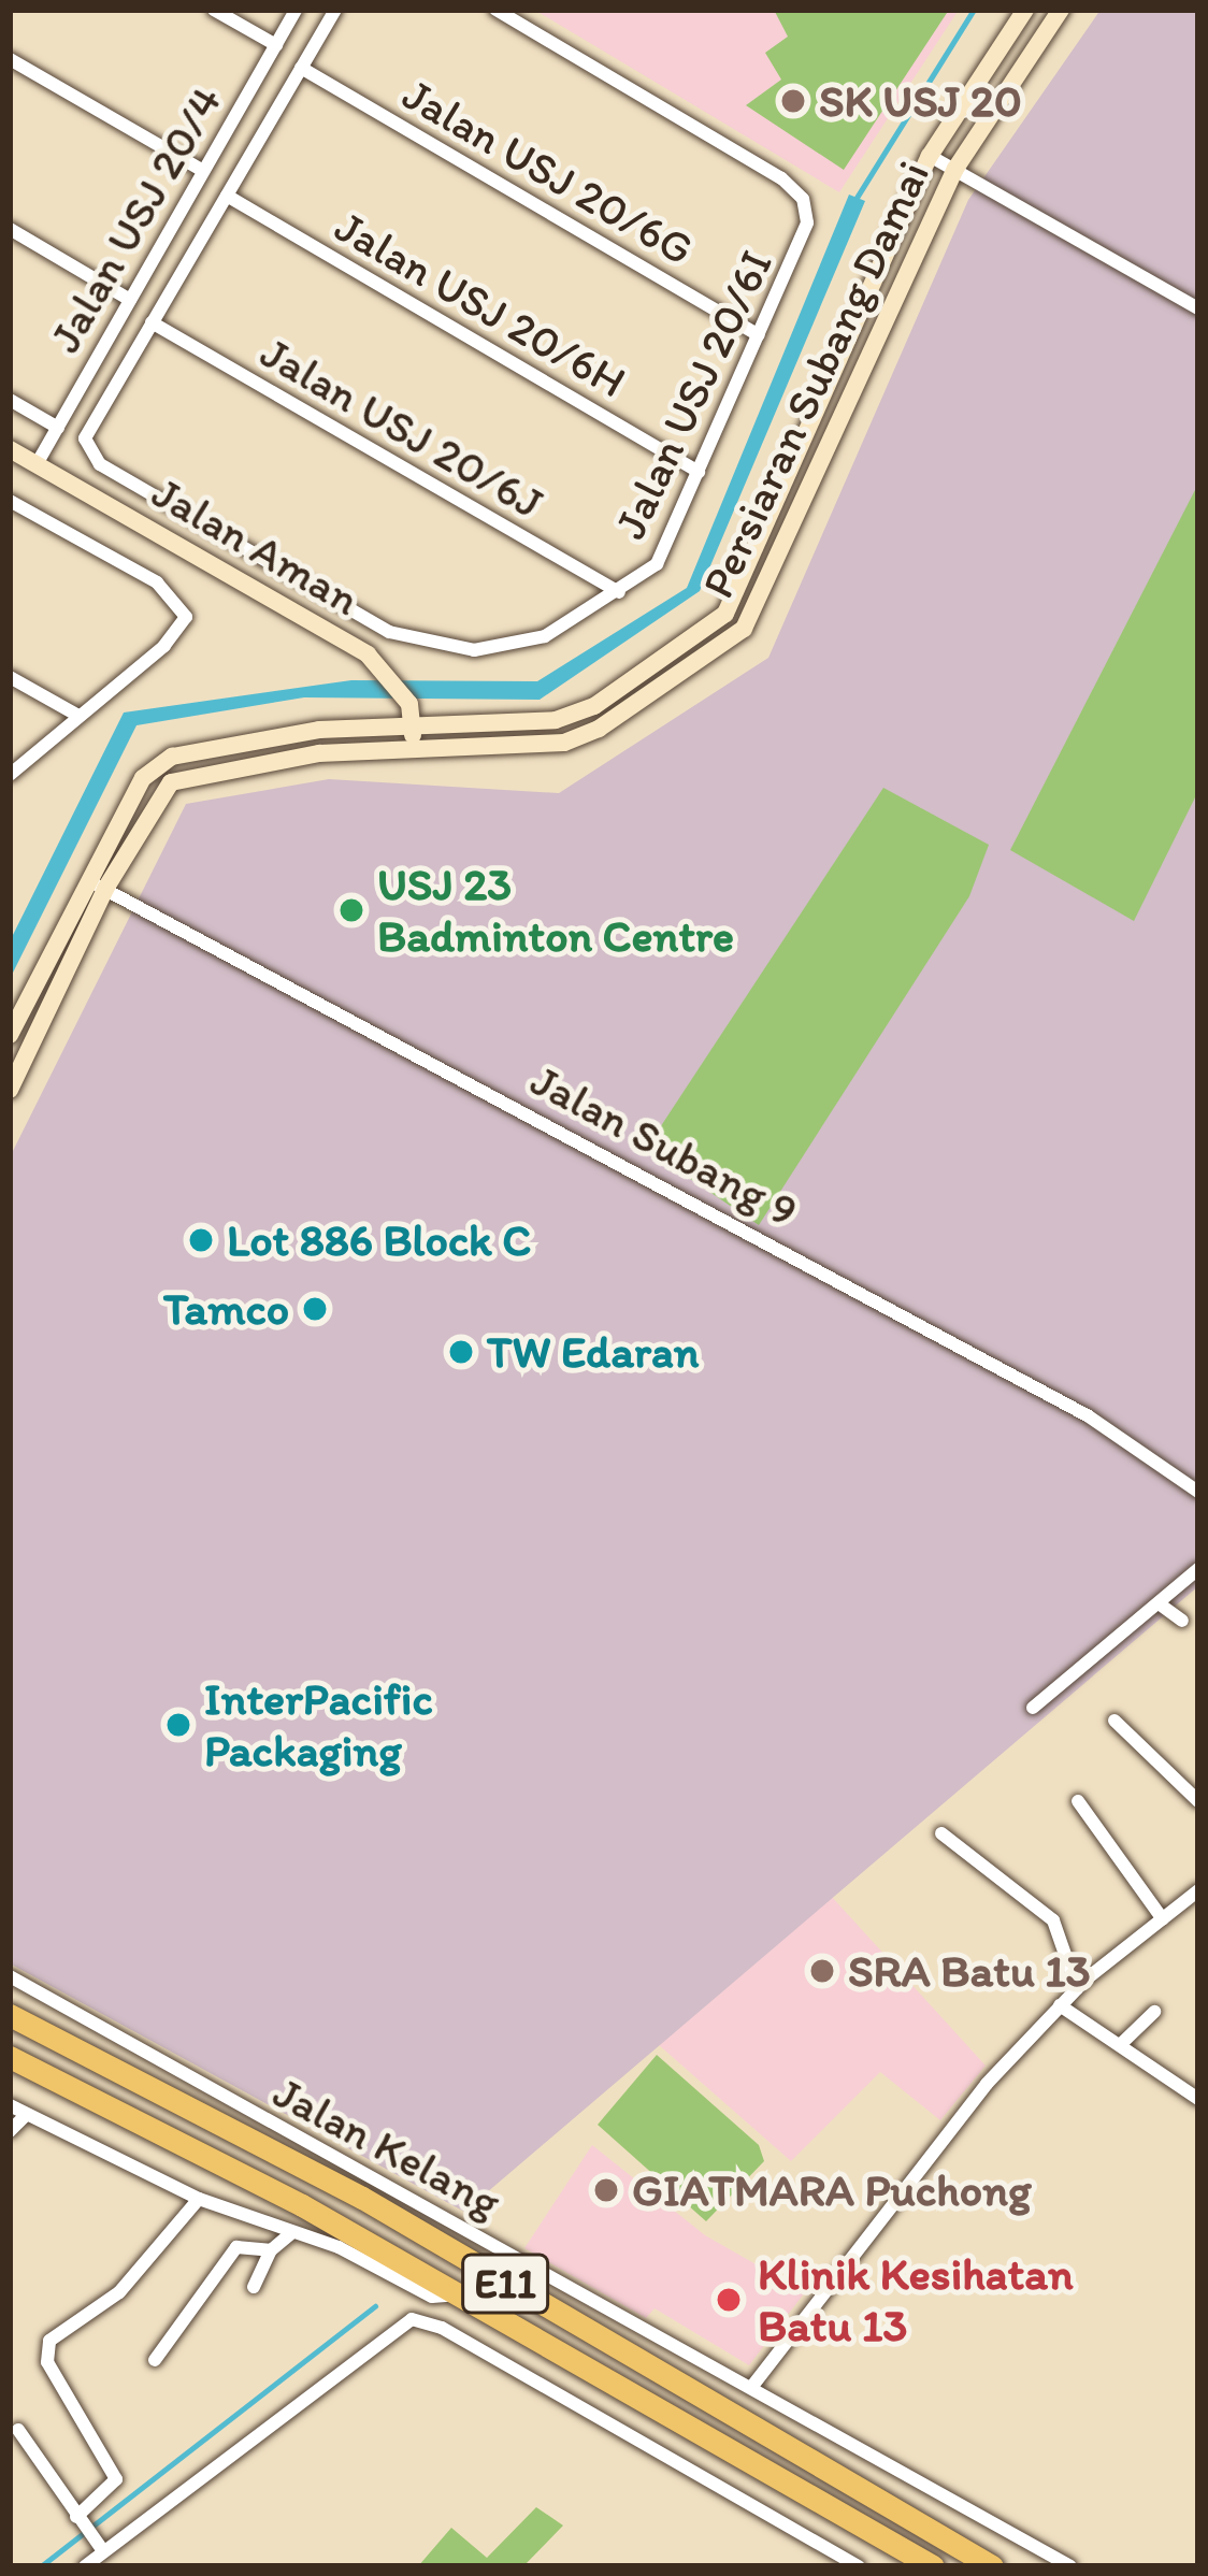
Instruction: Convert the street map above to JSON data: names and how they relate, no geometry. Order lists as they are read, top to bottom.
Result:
{
  "streets": {
    "highway": ["E11"],
    "street": [
      "Jalan USJ 20/6G",
      "Jalan USJ 20/4",
      "Jalan USJ 20/6H",
      "Persiaran Subang Damai",
      "Jalan USJ 20/6I",
      "Jalan USJ 20/6J",
      "Jalan Aman",
      "Jalan Subang 9",
      "Jalan Kelang"
    ]
  },
  "crossings": [
    ["Jalan USJ 20/6G", "Jalan USJ 20/6I"],
    ["Jalan USJ 20/4", "Jalan Aman"],
    ["Jalan USJ 20/6H", "Jalan USJ 20/6I"],
    ["Persiaran Subang Damai", "Jalan Aman"],
    ["Persiaran Subang Damai", "Jalan Subang 9"],
    ["Jalan USJ 20/6I", "Jalan USJ 20/6J"]
  ],
  "places": [
    "SK USJ 20",
    "USJ 23 Badminton Centre",
    "Lot 886 Block C",
    "Tamco",
    "TW Edaran",
    "InterPacific Packaging",
    "SRA Batu 13",
    "GIATMARA Puchong",
    "Klinik Kesihatan Batu 13"
  ]
}
